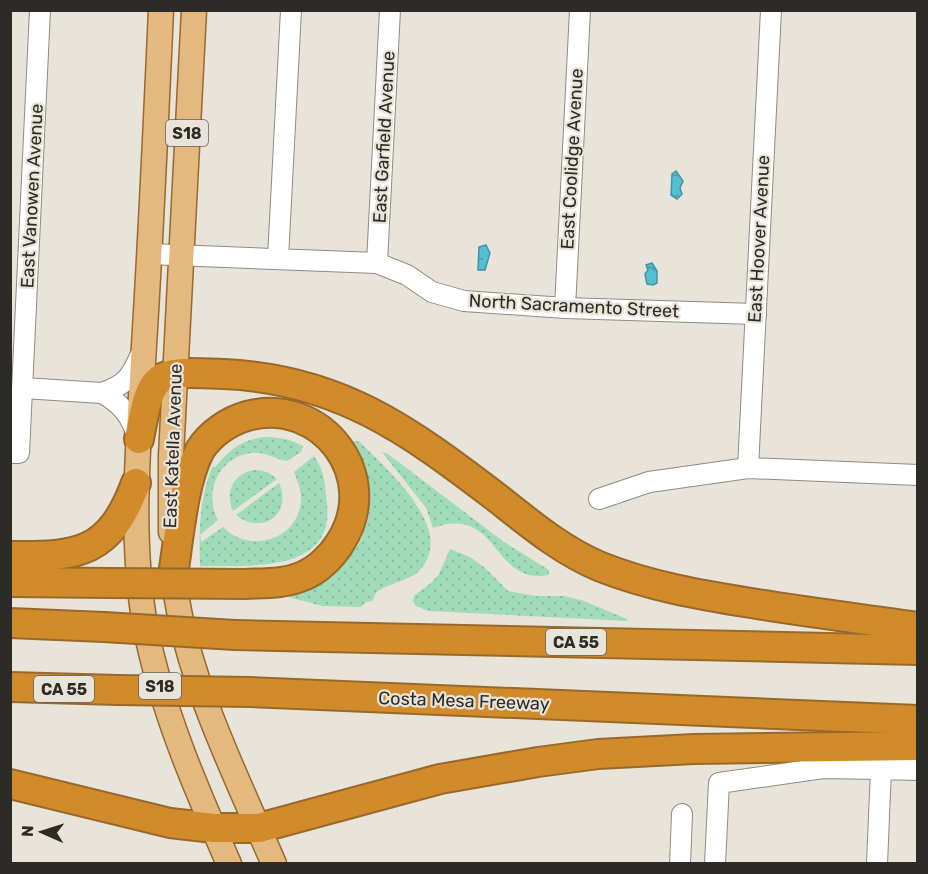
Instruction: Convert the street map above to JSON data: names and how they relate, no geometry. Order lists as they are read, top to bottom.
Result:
{
  "streets": {
    "highway": ["CA 55", "Costa Mesa Freeway"],
    "main road": ["S18", "East Katella Avenue"],
    "street": [
      "East Garfield Avenue",
      "East Coolidge Avenue",
      "East Vanowen Avenue",
      "East Hoover Avenue",
      "North Sacramento Street"
    ]
  },
  "crossings": [
    ["East Garfield Avenue", "North Sacramento Street"],
    ["East Coolidge Avenue", "North Sacramento Street"],
    ["East Hoover Avenue", "North Sacramento Street"],
    ["North Sacramento Street", "East Katella Avenue"]
  ],
  "north": "left"
}
